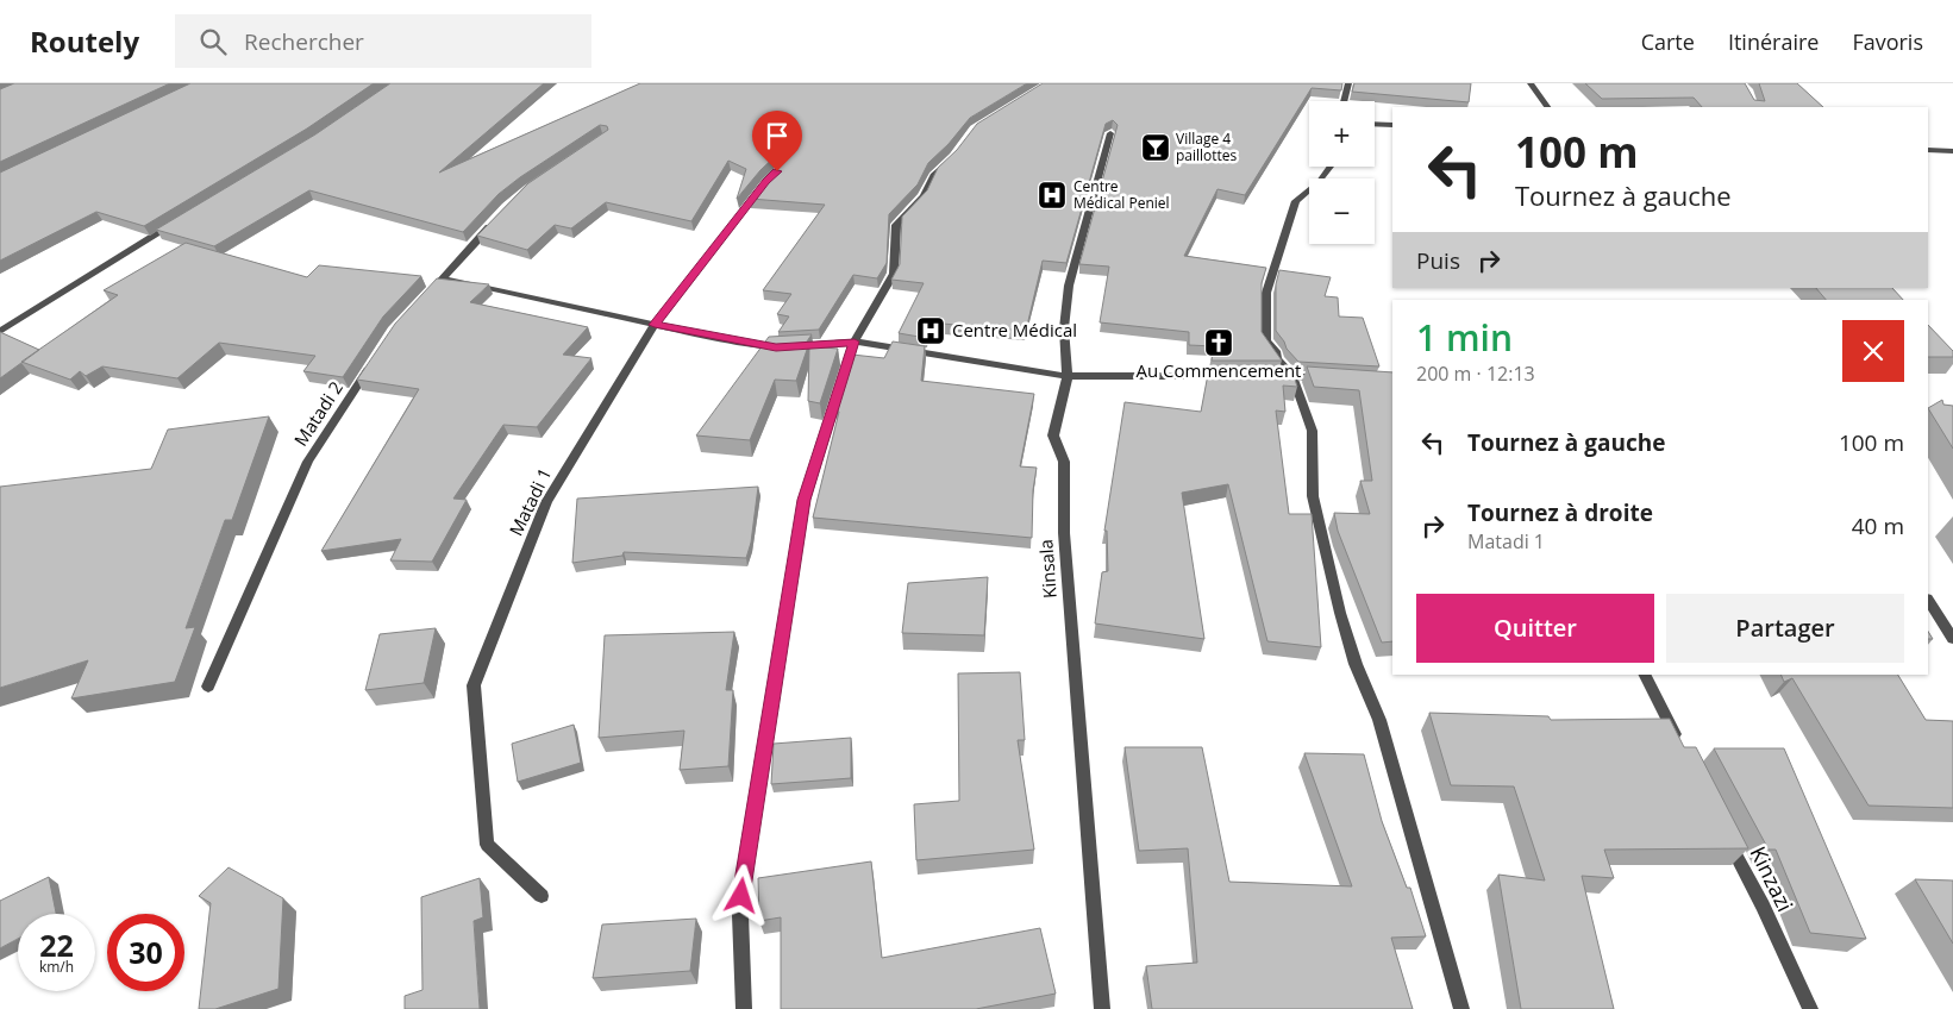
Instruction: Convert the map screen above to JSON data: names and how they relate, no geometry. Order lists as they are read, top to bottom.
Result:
{
  "streets": {
    "street": [
      "Matadi 2",
      "Matadi 1",
      "Kinsala",
      "Kinzazi"
    ]
  },
  "places": {
    "bar": ["Village 4 paillottes"],
    "hospital": ["Centre Médical Peniel", "Centre Médical"],
    "church": ["Au Commencement"]
  },
  "page": {
    "header": "Routely",
    "search": "Rechercher",
    "nav": ["Carte", "Itinéraire", "Favoris"],
    "map_buttons": ["+", "−"],
    "turn": ["100 m", "Tournez à gauche"],
    "then": "Puis",
    "heading": ["1 min", "200 m · 12:13"],
    "list": [
      {
        "name": "Tournez à gauche",
        "value": "100 m"
      },
      {
        "name": "Tournez à droite",
        "note": "Matadi 1",
        "value": "40 m"
      }
    ],
    "buttons": ["Quitter", "Partager"],
    "speed": "22 km/h",
    "limit": "30"
  }
}
